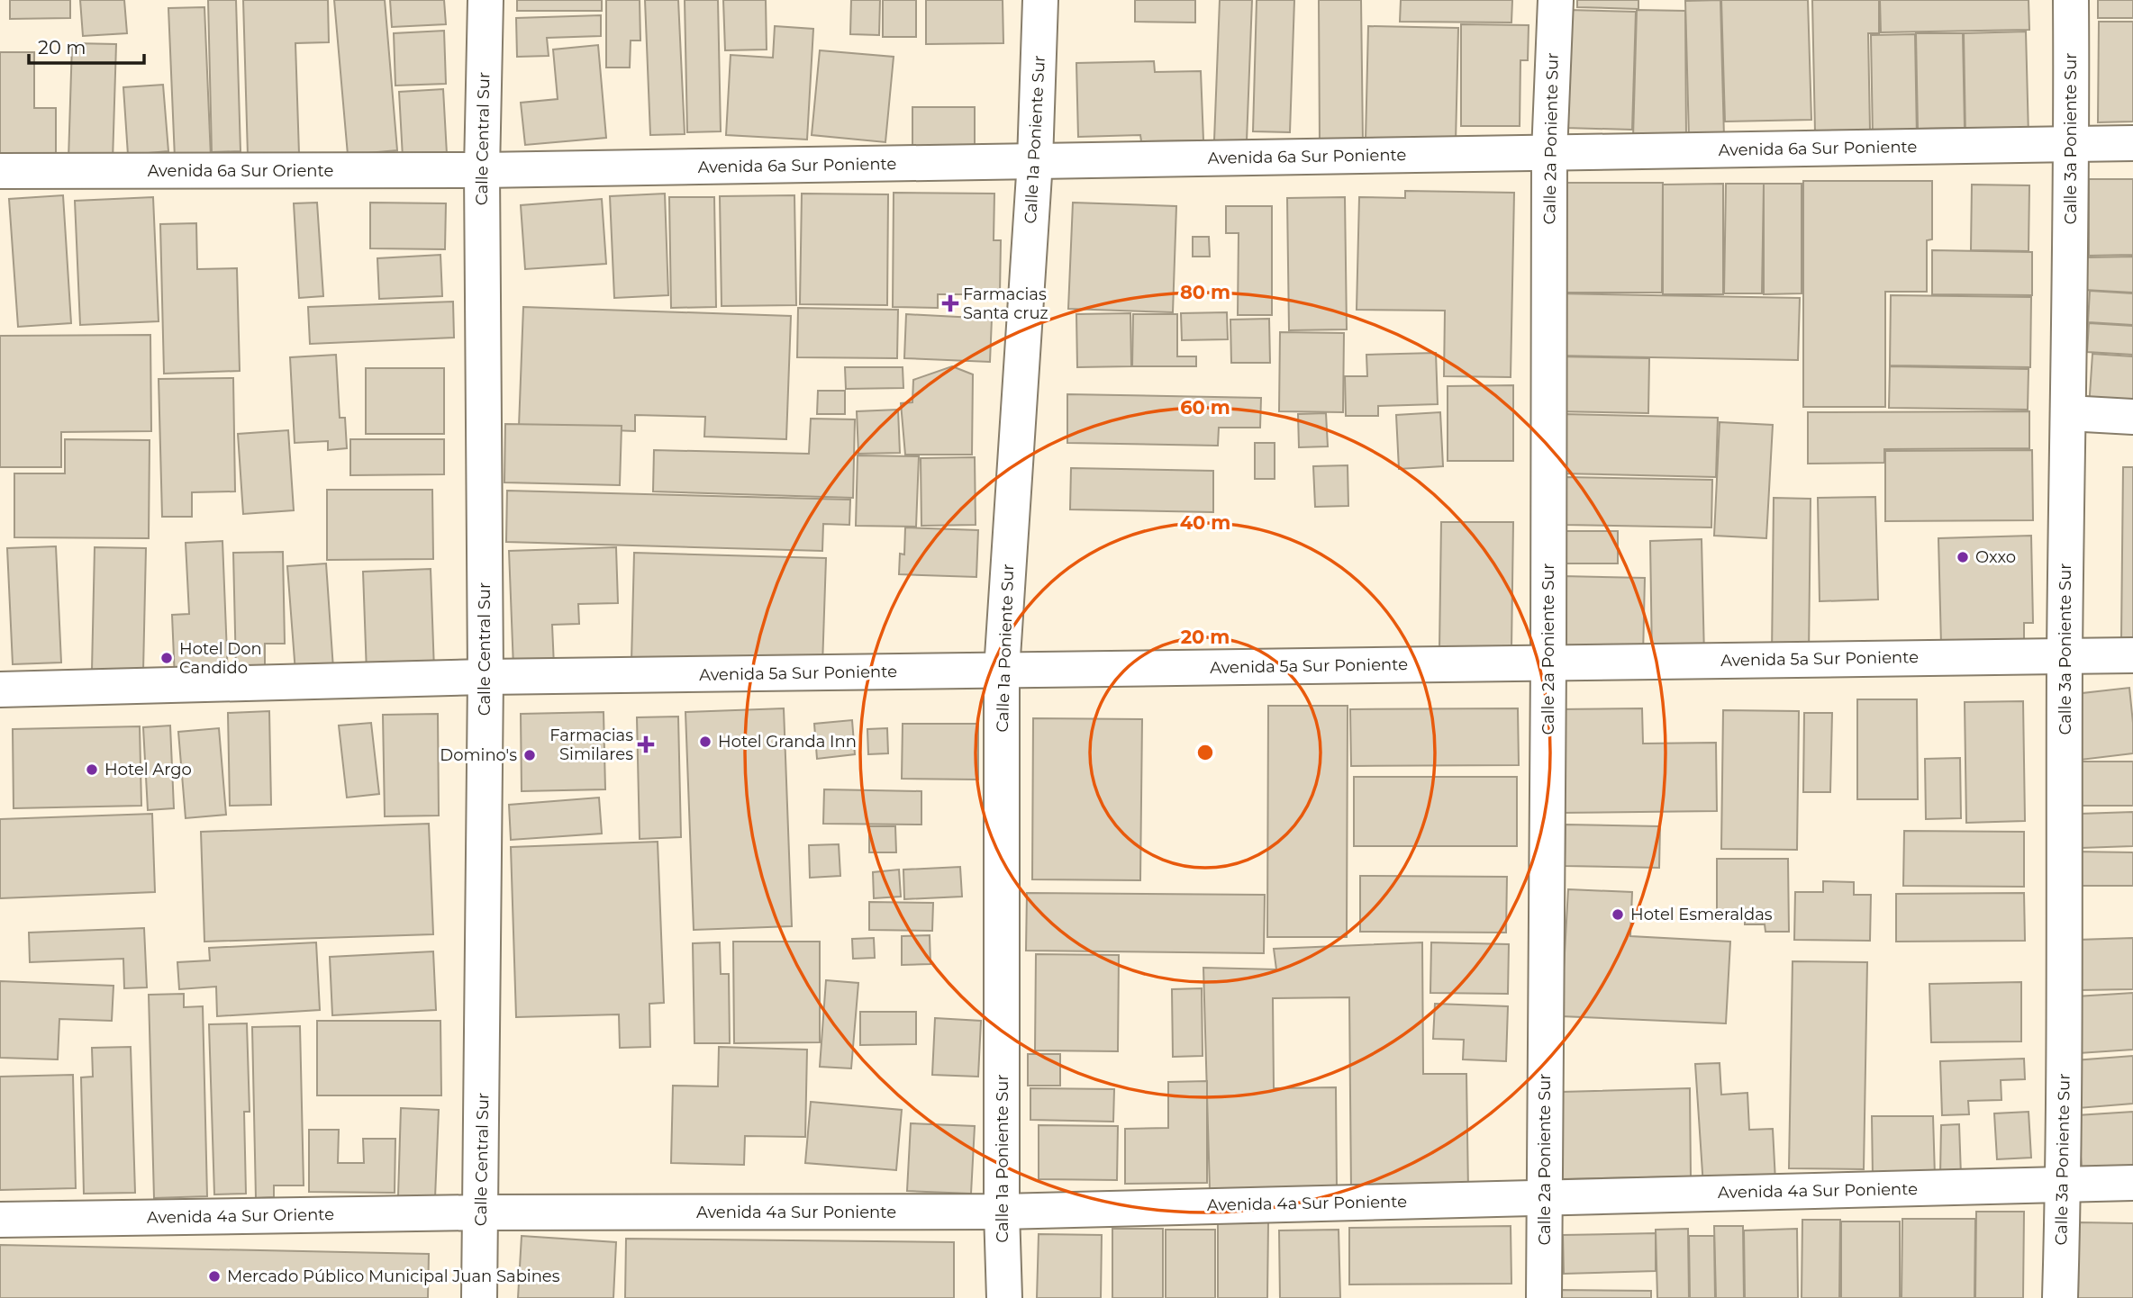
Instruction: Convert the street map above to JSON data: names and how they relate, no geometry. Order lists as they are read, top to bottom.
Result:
{
  "streets": {
    "street": [
      "Calle Central Sur",
      "Calle 2a Poniente Sur",
      "Calle 3a Poniente Sur",
      "Calle 1a Poniente Sur",
      "Avenida 6a Sur Poniente",
      "Avenida 6a Sur Oriente",
      "Avenida 5a Sur Poniente",
      "Avenida 4a Sur Poniente",
      "Avenida 4a Sur Oriente"
    ]
  },
  "crossings": [
    ["Calle Central Sur", "Avenida 6a Sur Poniente"],
    ["Calle Central Sur", "Avenida 6a Sur Oriente"],
    ["Calle Central Sur", "Avenida 5a Sur Poniente"],
    ["Calle Central Sur", "Avenida 4a Sur Poniente"],
    ["Calle Central Sur", "Avenida 4a Sur Oriente"],
    ["Calle 2a Poniente Sur", "Avenida 6a Sur Poniente"],
    ["Calle 2a Poniente Sur", "Avenida 5a Sur Poniente"],
    ["Calle 2a Poniente Sur", "Avenida 4a Sur Poniente"],
    ["Calle 3a Poniente Sur", "Avenida 6a Sur Poniente"],
    ["Calle 3a Poniente Sur", "Avenida 5a Sur Poniente"],
    ["Calle 3a Poniente Sur", "Avenida 4a Sur Poniente"],
    ["Calle 1a Poniente Sur", "Avenida 6a Sur Poniente"],
    ["Calle 1a Poniente Sur", "Avenida 5a Sur Poniente"],
    ["Calle 1a Poniente Sur", "Avenida 4a Sur Poniente"],
    ["Avenida 6a Sur Poniente", "Avenida 6a Sur Oriente"],
    ["Avenida 4a Sur Poniente", "Avenida 4a Sur Oriente"]
  ],
  "places": {
    "health": ["Farmacias Santa cruz", "Farmacias Similares"],
    "other": [
      "Oxxo",
      "Hotel Don Candido",
      "Hotel Granda Inn",
      "Domino's",
      "Hotel Argo",
      "Hotel Esmeraldas",
      "Mercado Público Municipal Juan Sabines"
    ]
  },
  "scale_bar": "20 m",
  "rings": [
    "80 m",
    "60 m",
    "40 m",
    "20 m"
  ]
}
